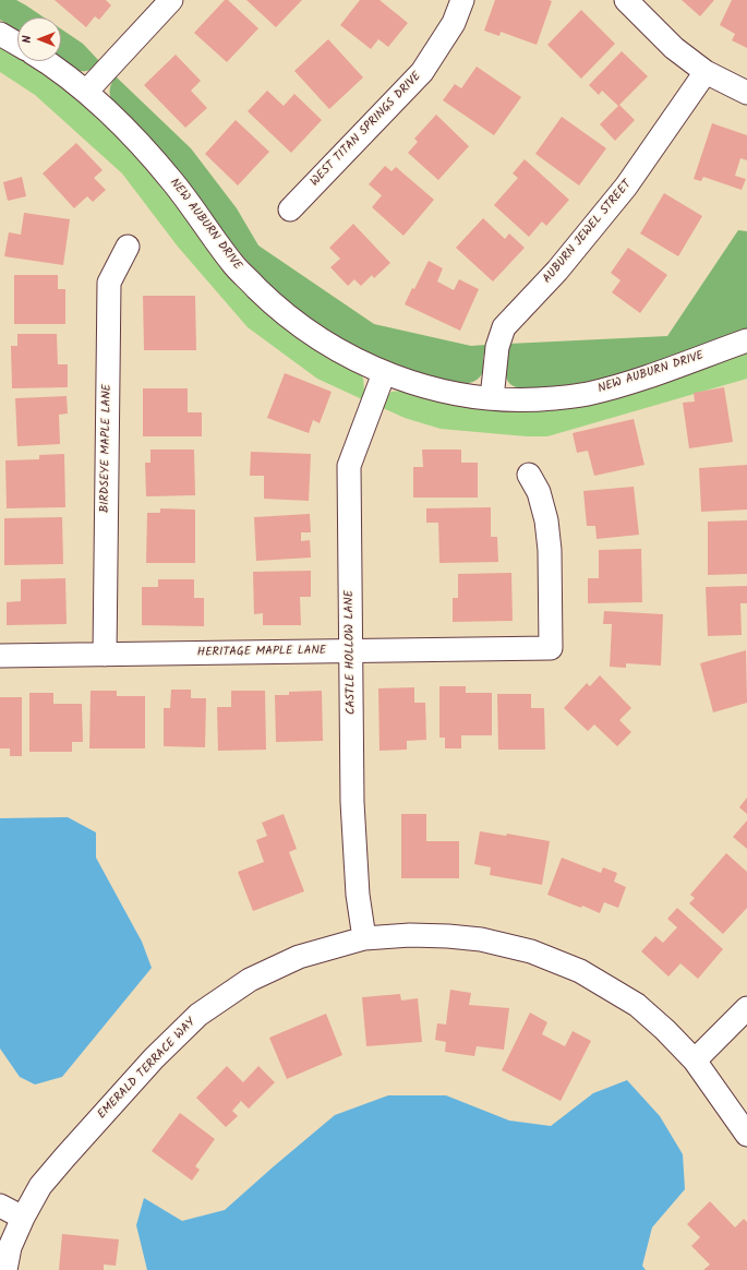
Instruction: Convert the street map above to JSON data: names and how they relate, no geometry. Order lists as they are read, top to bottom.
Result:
{
  "streets": {
    "street": [
      "WEST TITAN SPRINGS DRIVE",
      "NEW AUBURN DRIVE",
      "AUBURN JEWEL STREET",
      "BIRDSEYE MAPLE LANE",
      "HERITAGE MAPLE LANE",
      "CASTLE HOLLOW LANE",
      "EMERALD TERRACE WAY"
    ]
  },
  "crossings": [
    ["NEW AUBURN DRIVE", "AUBURN JEWEL STREET"],
    ["NEW AUBURN DRIVE", "CASTLE HOLLOW LANE"],
    ["BIRDSEYE MAPLE LANE", "HERITAGE MAPLE LANE"],
    ["HERITAGE MAPLE LANE", "CASTLE HOLLOW LANE"],
    ["CASTLE HOLLOW LANE", "EMERALD TERRACE WAY"]
  ],
  "north": "left"
}
